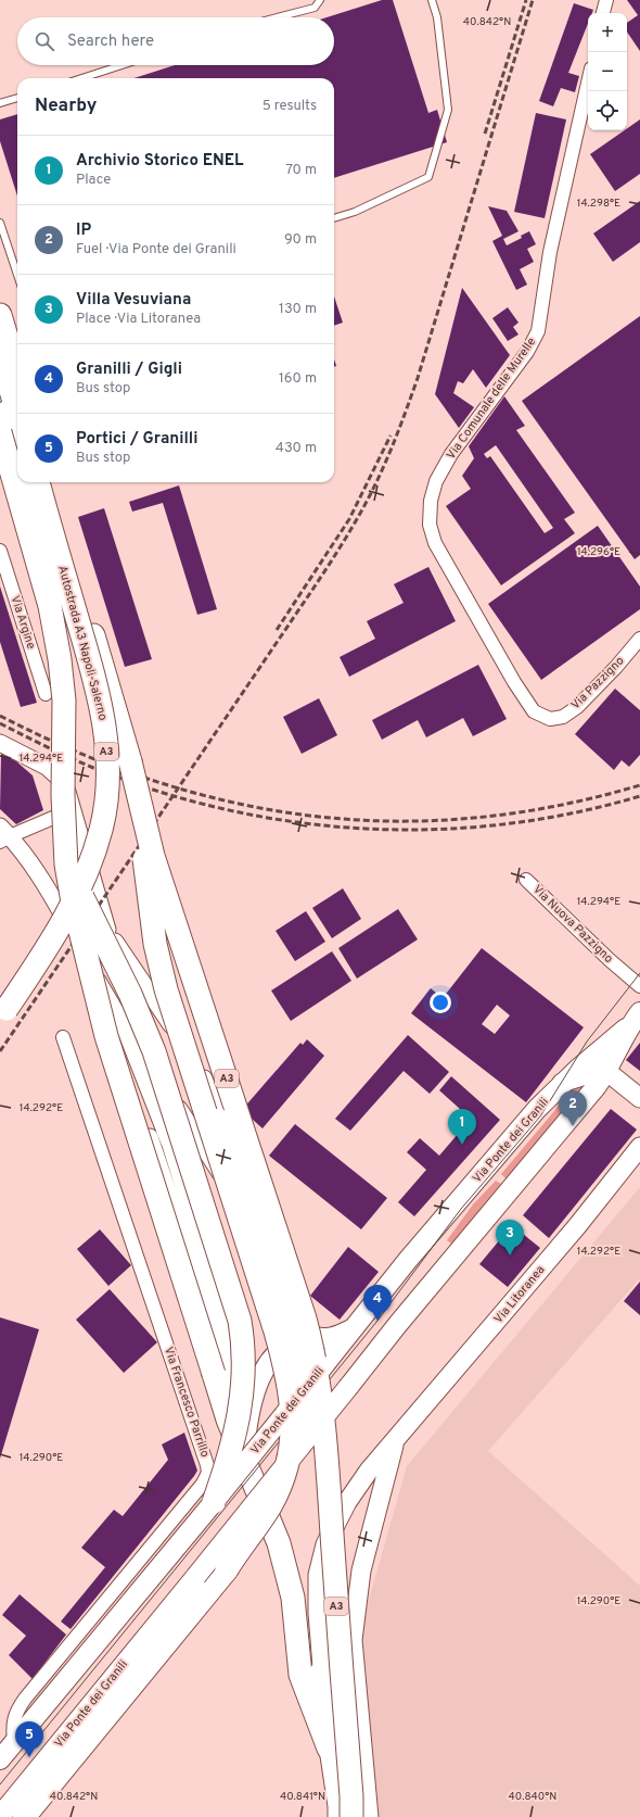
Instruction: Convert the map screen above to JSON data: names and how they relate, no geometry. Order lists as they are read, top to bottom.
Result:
{
  "streets": {
    "highway": ["Autostrada A3 Napoli-Salerno", "A3"],
    "main road": ["Via Ponte dei Granili", "Via Litoranea"],
    "street": [
      "Via Comunale delle Murelle",
      "Via Argine",
      "Via Pazzigno",
      "Via Nuova Pazzigno",
      "Via Francesco Parrillo"
    ]
  },
  "crossings": [
    ["Via Comunale delle Murelle", "Via Pazzigno"],
    ["Via Ponte dei Granili", "Via Francesco Parrillo"]
  ],
  "page": {
    "map_buttons": ["+", "−"],
    "search": "Search here",
    "heading": ["Nearby", "5 results"],
    "list": [
      {
        "mark": "1",
        "name": "Archivio Storico ENEL",
        "note": "Place",
        "value": "70 m"
      },
      {
        "mark": "2",
        "name": "IP",
        "note": "Fuel · Via Ponte dei Granili",
        "value": "90 m"
      },
      {
        "mark": "3",
        "name": "Villa Vesuviana",
        "note": "Place · Via Litoranea",
        "value": "130 m"
      },
      {
        "mark": "4",
        "name": "Granilli / Gigli",
        "note": "Bus stop",
        "value": "160 m"
      },
      {
        "mark": "5",
        "name": "Portici / Granilli",
        "note": "Bus stop",
        "value": "430 m"
      }
    ],
    "pins": [
      "2",
      "1",
      "3",
      "4",
      "5"
    ]
  },
  "coordinates": [
    "40.842°N",
    "14.298°E",
    "14.296°E",
    "14.294°E",
    "14.292°E",
    "14.290°E",
    "40.841°N",
    "40.840°N"
  ]
}
